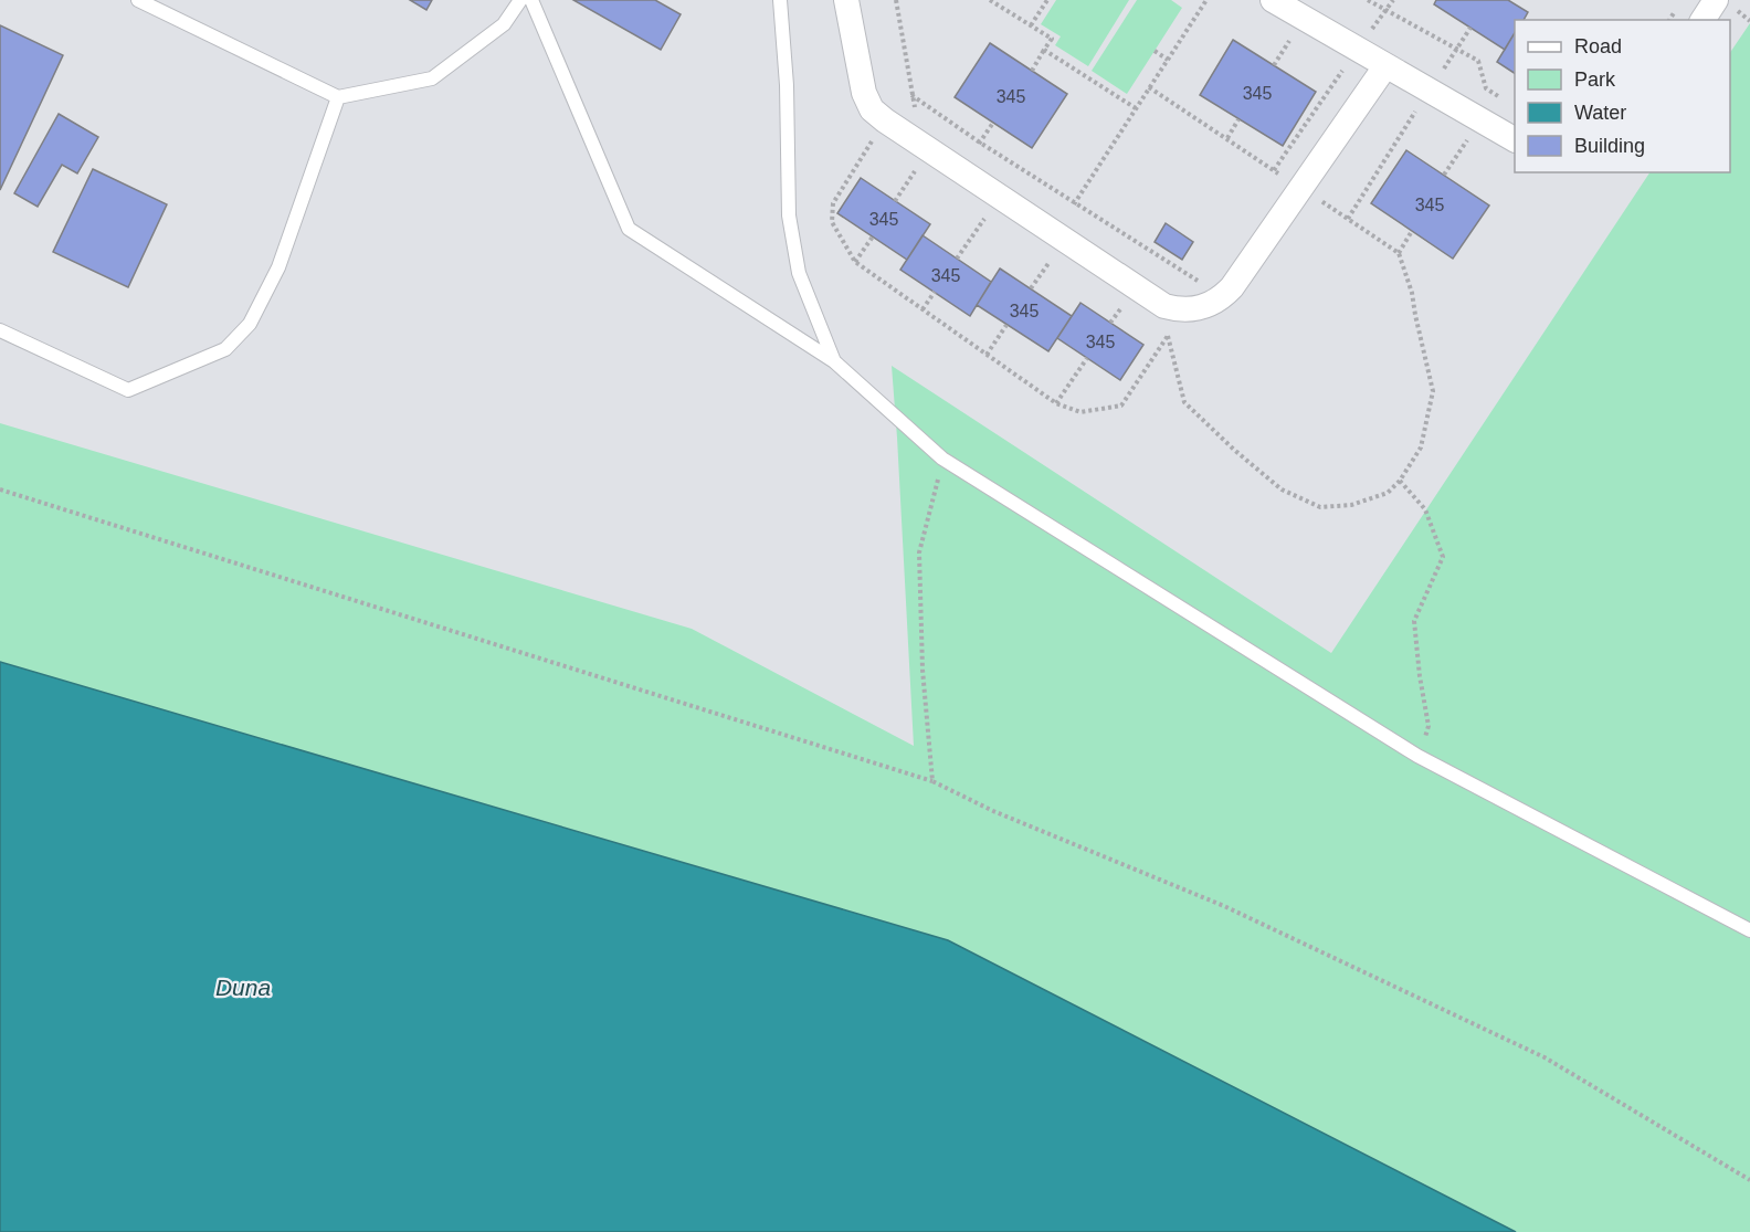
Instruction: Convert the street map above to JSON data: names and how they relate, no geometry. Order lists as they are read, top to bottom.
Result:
{
  "water": ["Duna"],
  "house_numbers": [
    "345",
    "345",
    "345",
    "345",
    "345",
    "345",
    "345"
  ],
  "legend": [
    "Road",
    "Park",
    "Water",
    "Building"
  ]
}
